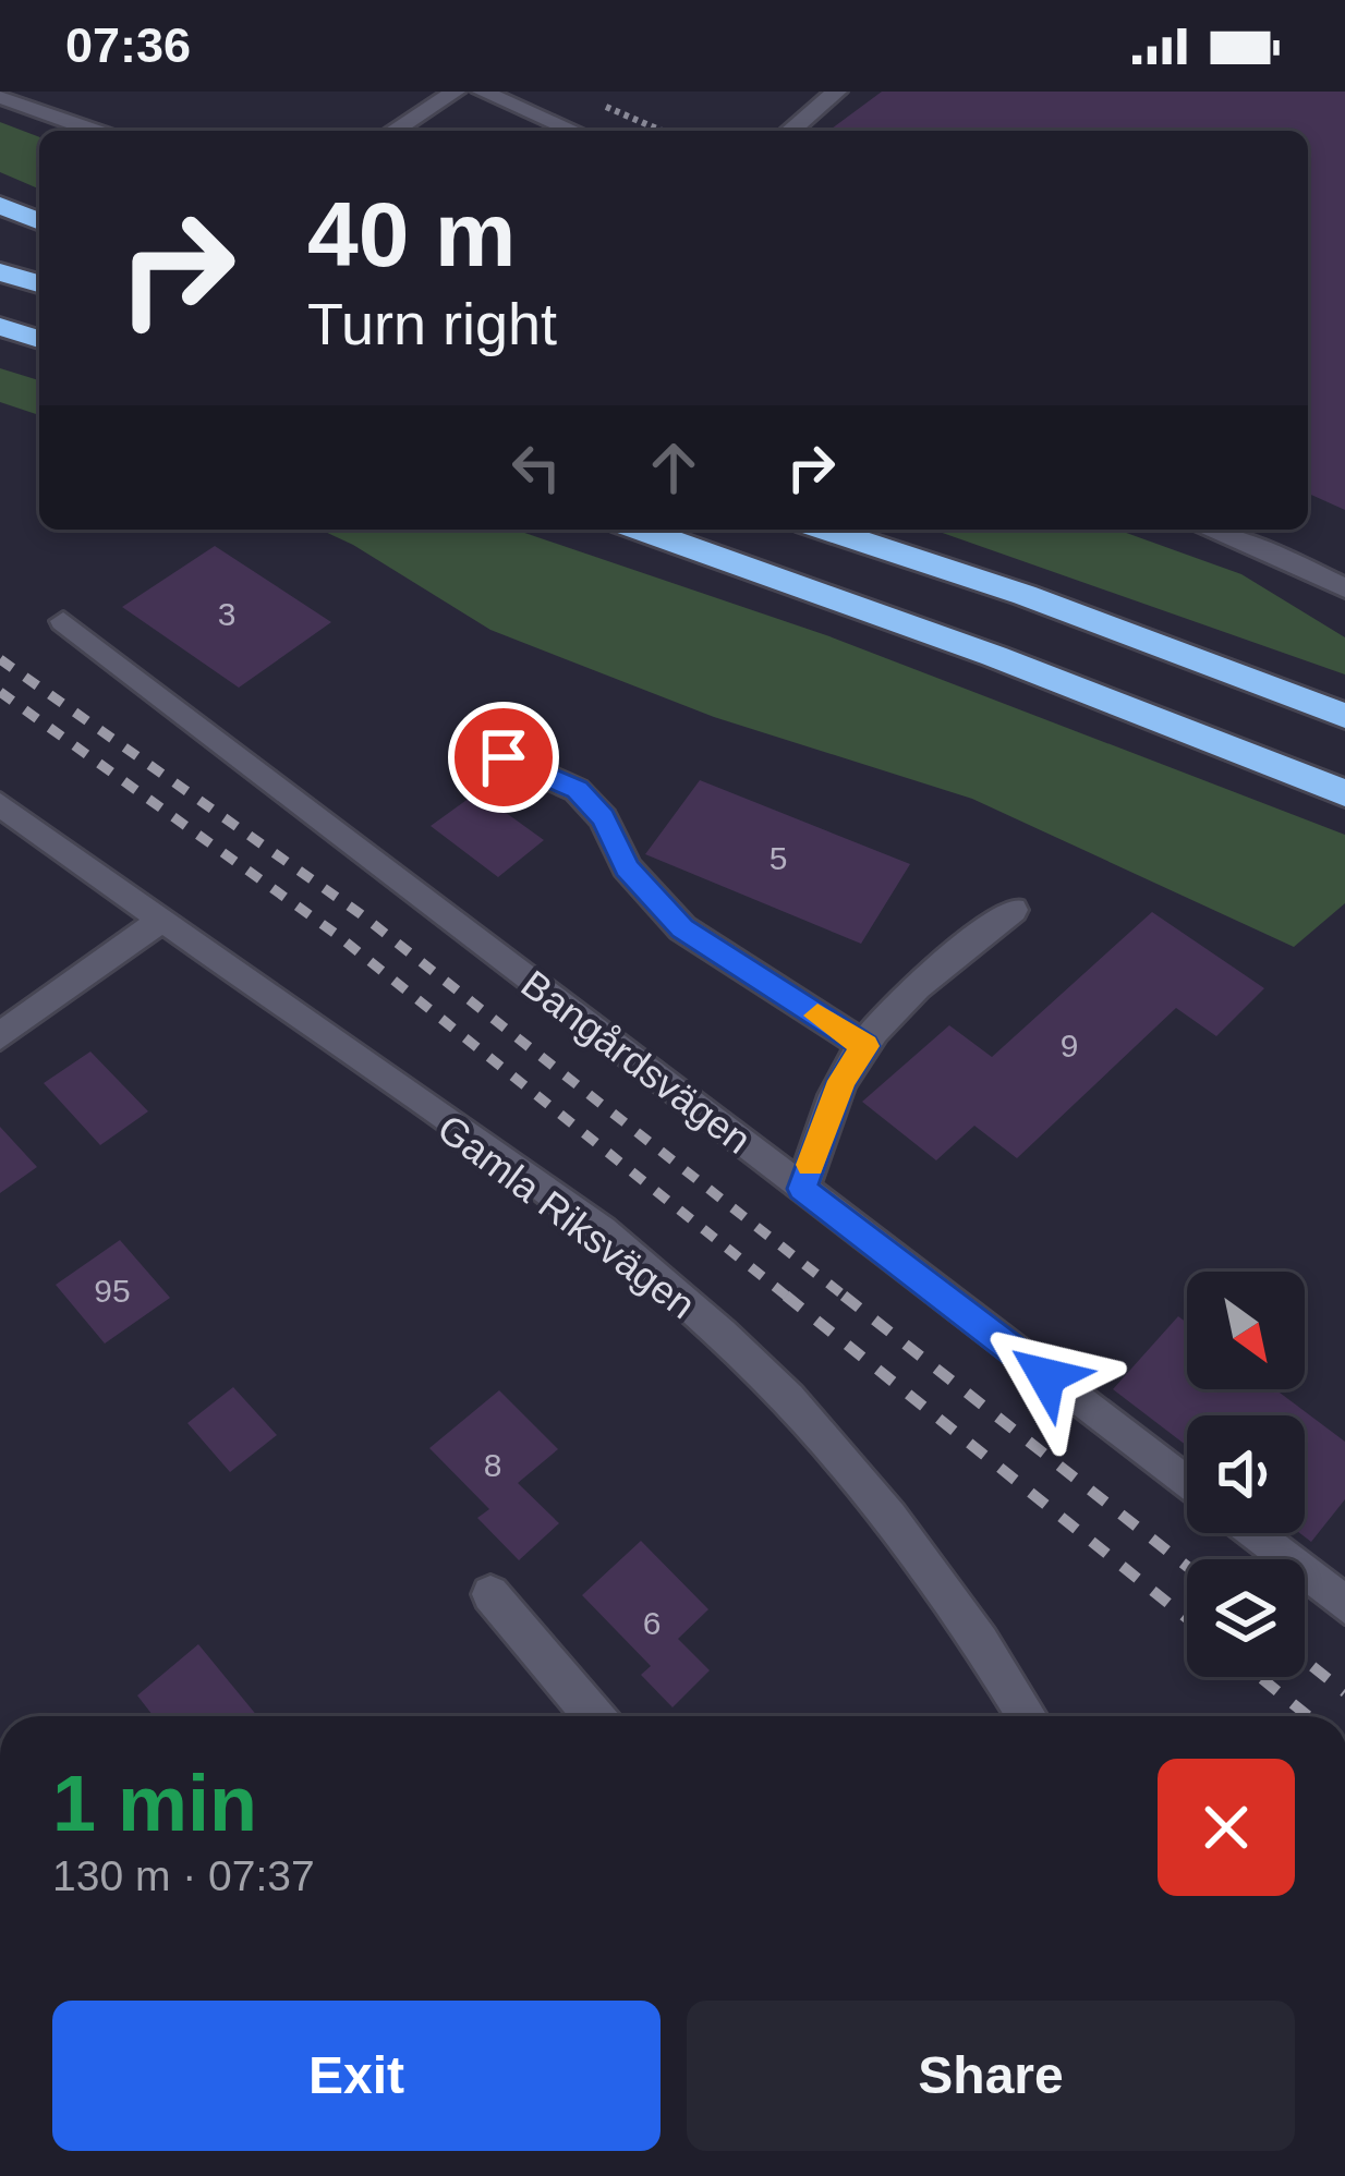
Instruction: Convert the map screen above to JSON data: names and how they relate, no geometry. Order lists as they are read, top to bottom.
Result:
{
  "streets": {
    "street": ["Bangårdsvägen", "Gamla Riksvägen"]
  },
  "house_numbers": [
    "3",
    "5",
    "9",
    "95",
    "8",
    "6"
  ],
  "north": "bottom right",
  "page": {
    "status": "07:36",
    "turn": ["40 m", "Turn right"],
    "heading": ["1 min", "130 m · 07:37"],
    "buttons": ["Exit", "Share"]
  }
}
